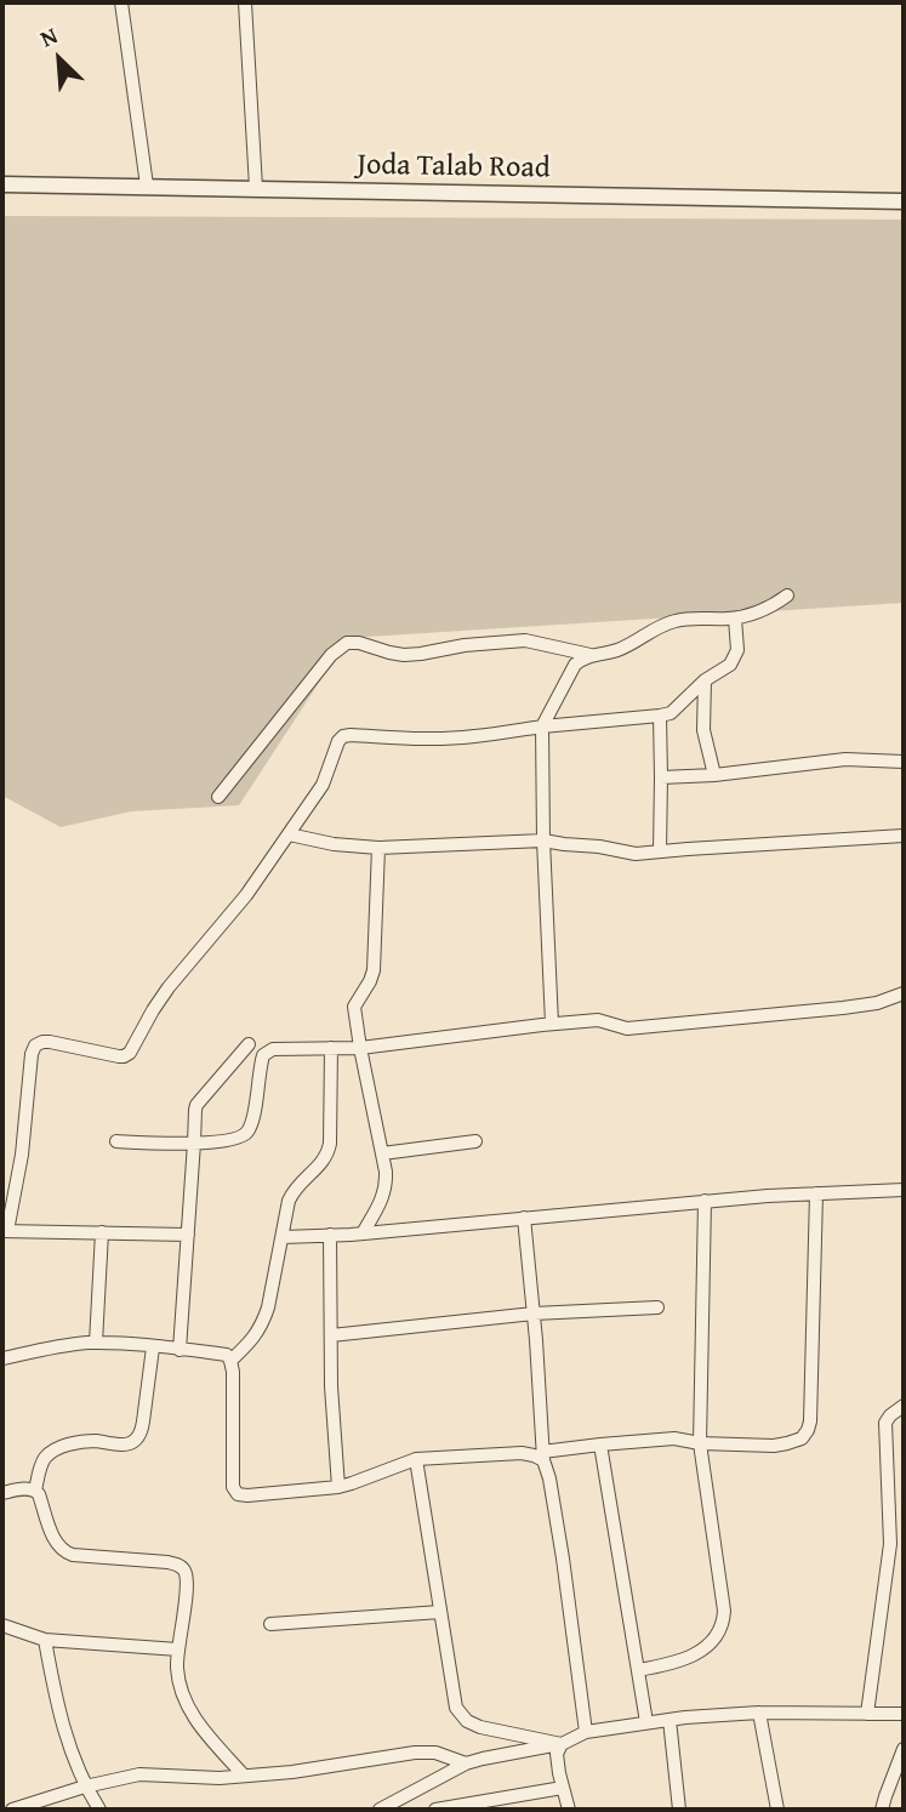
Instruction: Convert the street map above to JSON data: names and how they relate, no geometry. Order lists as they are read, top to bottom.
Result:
{
  "streets": {
    "street": ["Joda Talab Road"]
  },
  "north": "top left"
}
